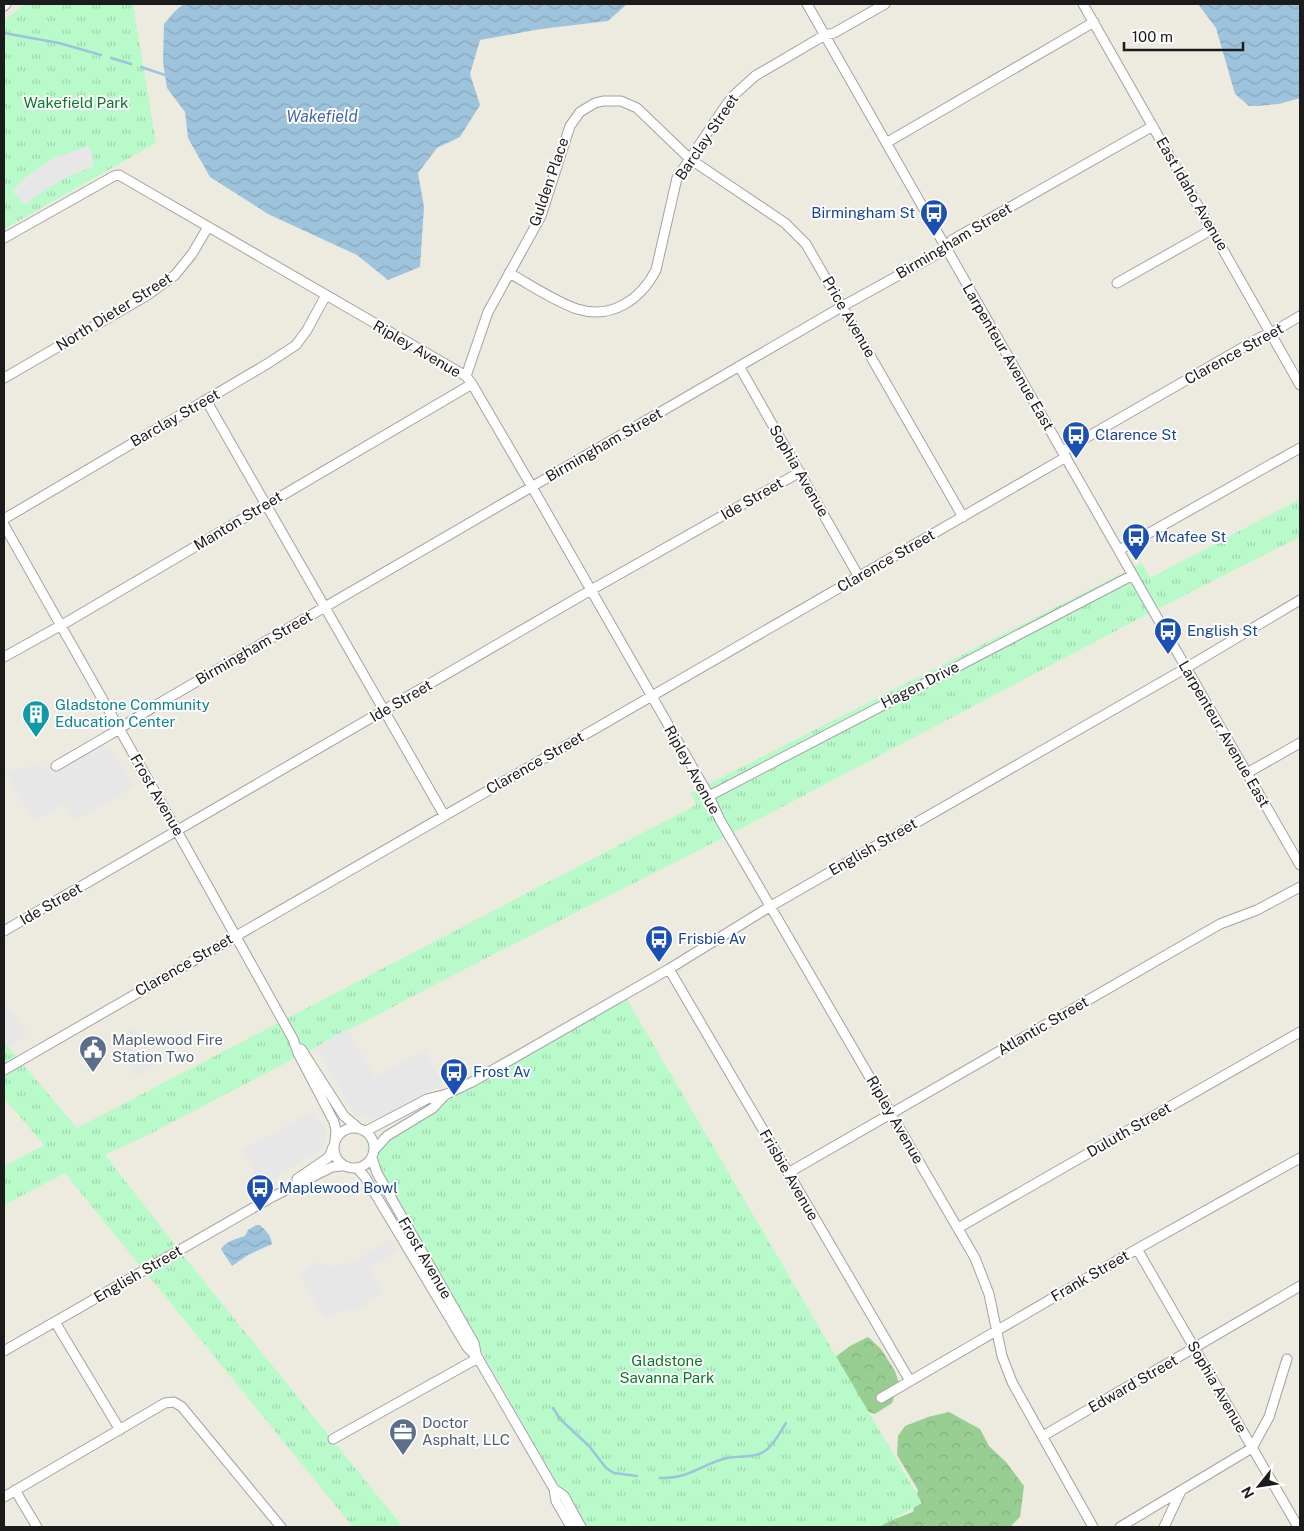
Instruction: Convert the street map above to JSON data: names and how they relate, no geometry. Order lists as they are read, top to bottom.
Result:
{
  "streets": {
    "street": [
      "Barclay Street",
      "Gulden Place",
      "East Idaho Avenue",
      "Birmingham Street",
      "North Dieter Street",
      "Price Avenue",
      "Ripley Avenue",
      "Clarence Street",
      "Larpenteur Avenue East",
      "Sophia Avenue",
      "Ide Street",
      "Manton Street",
      "Hagen Drive",
      "Frost Avenue",
      "English Street",
      "Atlantic Street",
      "Duluth Street",
      "Frisbie Avenue",
      "Frank Street",
      "Edward Street"
    ]
  },
  "crossings": [
    ["Barclay Street", "Gulden Place"],
    ["Barclay Street", "Price Avenue"],
    ["Barclay Street", "Ripley Avenue"],
    ["Barclay Street", "Larpenteur Avenue East"],
    ["Gulden Place", "Price Avenue"],
    ["Gulden Place", "Ripley Avenue"],
    ["Gulden Place", "Manton Street"],
    ["East Idaho Avenue", "Birmingham Street"],
    ["East Idaho Avenue", "Clarence Street"],
    ["Birmingham Street", "Price Avenue"],
    ["Birmingham Street", "Ripley Avenue"],
    ["Birmingham Street", "Larpenteur Avenue East"],
    ["Birmingham Street", "Sophia Avenue"],
    ["Birmingham Street", "Frost Avenue"],
    ["North Dieter Street", "Ripley Avenue"],
    ["Price Avenue", "Clarence Street"],
    ["Ripley Avenue", "Clarence Street"],
    ["Ripley Avenue", "Ide Street"],
    ["Ripley Avenue", "Manton Street"],
    ["Ripley Avenue", "Hagen Drive"],
    ["Ripley Avenue", "English Street"],
    ["Ripley Avenue", "Atlantic Street"],
    ["Ripley Avenue", "Duluth Street"],
    ["Ripley Avenue", "Frank Street"],
    ["Ripley Avenue", "Edward Street"],
    ["Clarence Street", "Larpenteur Avenue East"],
    ["Clarence Street", "Sophia Avenue"],
    ["Clarence Street", "Frost Avenue"],
    ["Larpenteur Avenue East", "Hagen Drive"],
    ["Larpenteur Avenue East", "English Street"],
    ["Sophia Avenue", "Ide Street"],
    ["Sophia Avenue", "Frank Street"],
    ["Sophia Avenue", "Edward Street"],
    ["Ide Street", "Frost Avenue"],
    ["Manton Street", "Frost Avenue"],
    ["Frost Avenue", "English Street"],
    ["English Street", "Frisbie Avenue"],
    ["Atlantic Street", "Frisbie Avenue"],
    ["Frisbie Avenue", "Frank Street"]
  ],
  "water": ["Wakefield"],
  "parks": ["Wakefield Park", "Gladstone Savanna Park"],
  "places": {
    "bus stop": [
      "Birmingham St",
      "Clarence St",
      "Mcafee St",
      "English St",
      "Frisbie Av",
      "Frost Av",
      "Maplewood Bowl"
    ],
    "building": ["Gladstone Community Education Center"],
    "public building": ["Maplewood Fire Station Two"],
    "office": ["Doctor Asphalt, LLC"]
  },
  "scale_bar": "100 m",
  "north": "bottom left"
}
